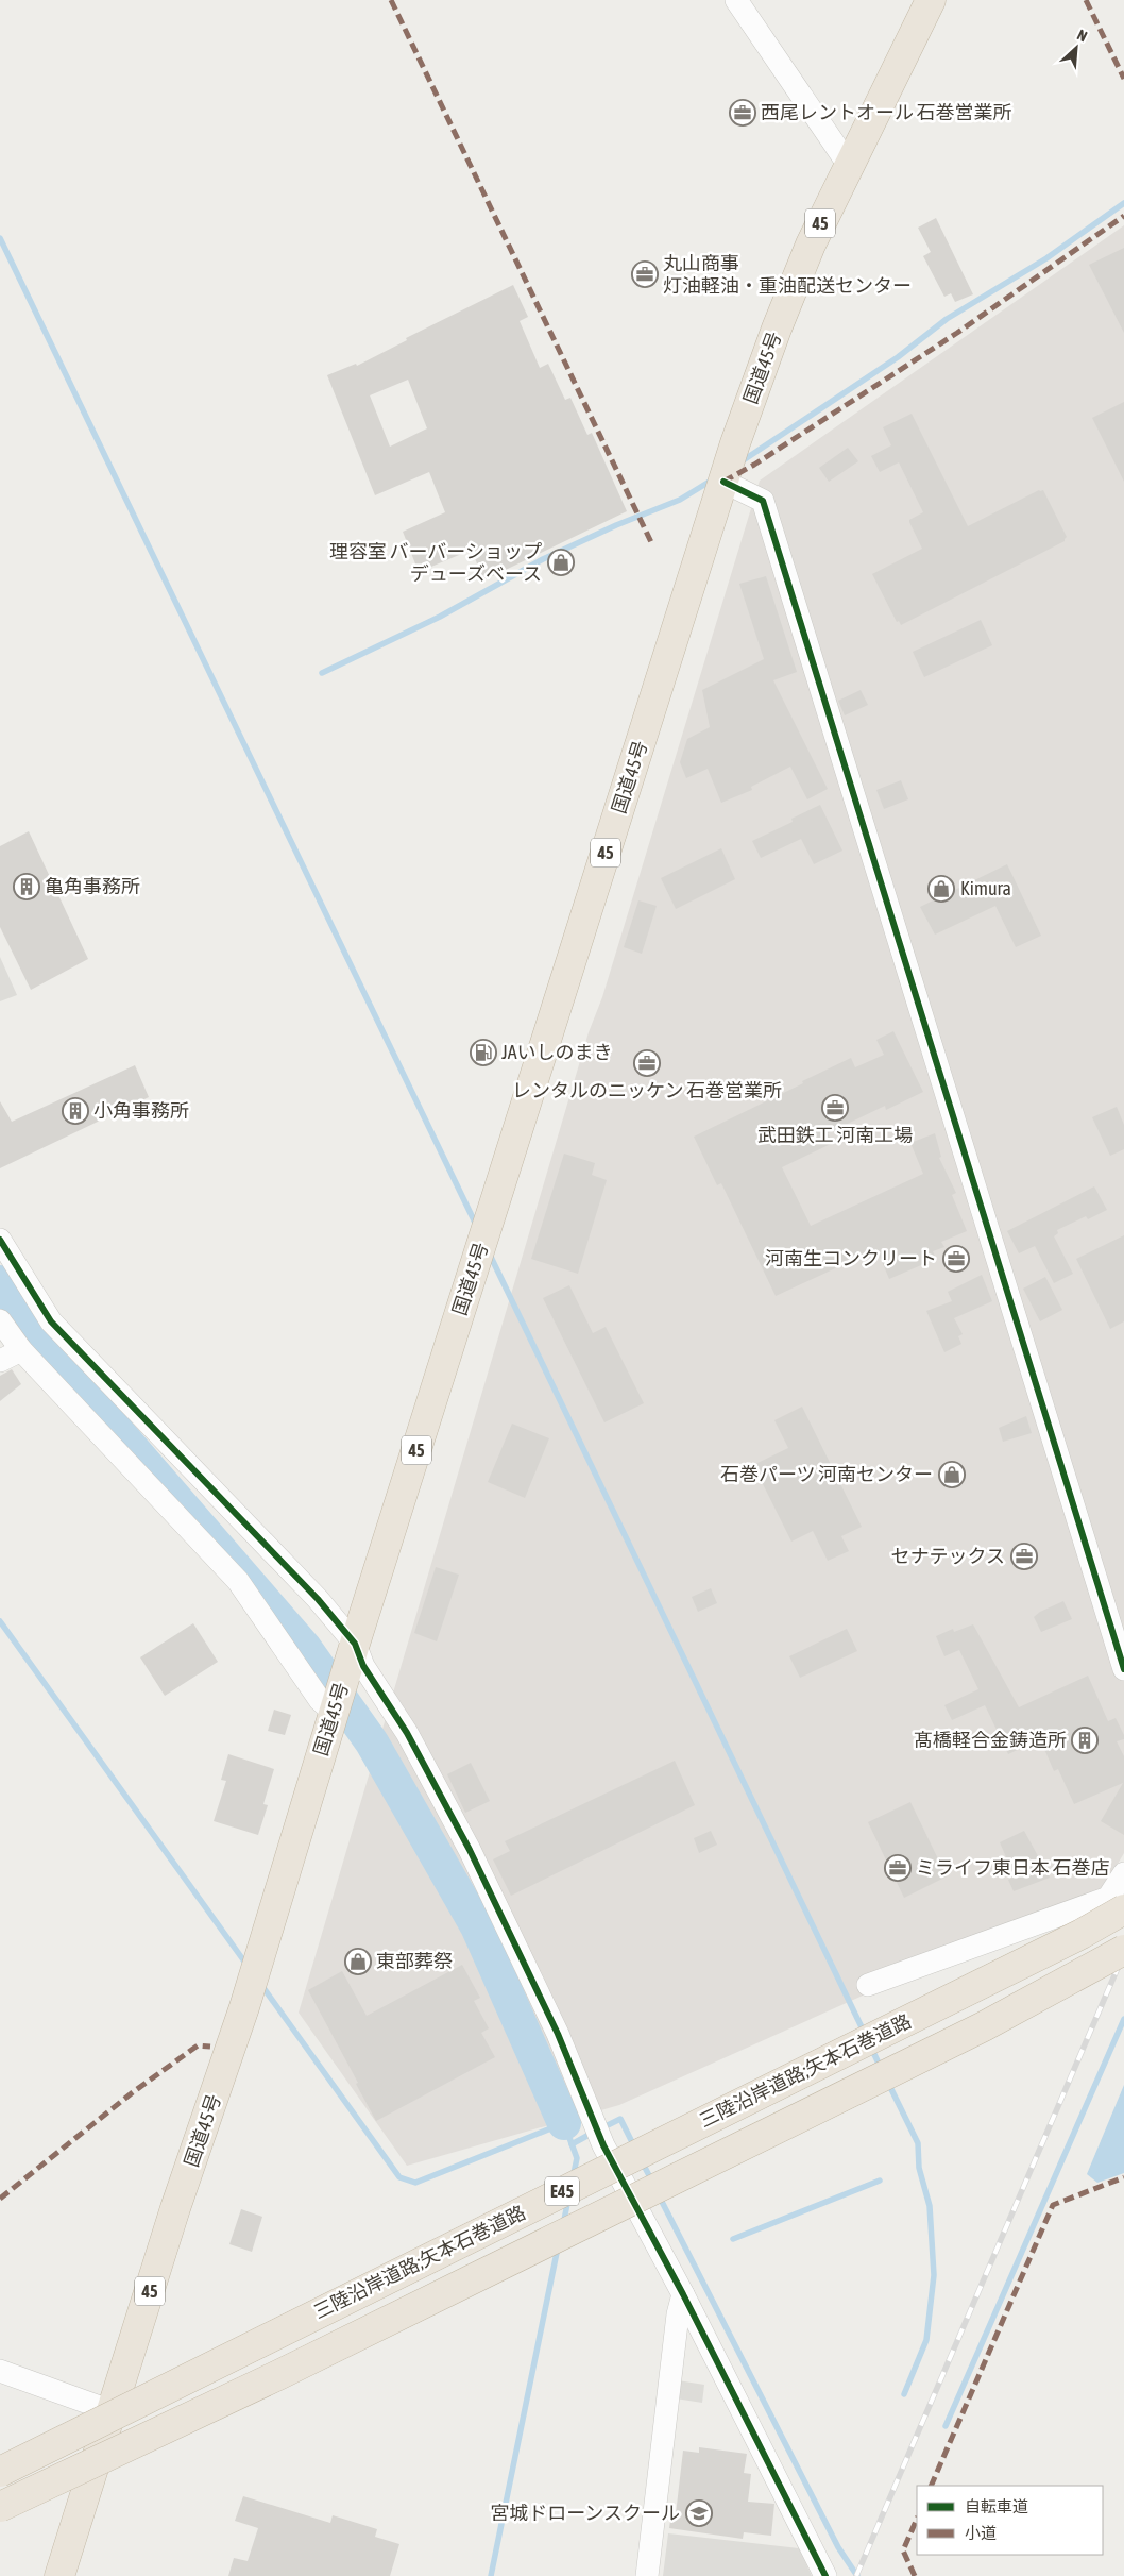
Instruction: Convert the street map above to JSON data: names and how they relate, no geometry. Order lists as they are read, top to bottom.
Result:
{
  "streets": {
    "highway": [
      "45",
      "国道45号",
      "三陸沿岸道路;矢本石巻道路",
      "E45"
    ]
  },
  "places": {
    "office": [
      "西尾レントオール 石巻営業所",
      "丸山商事 灯油軽油・重油配送センター",
      "レンタルのニッケン 石巻営業所",
      "武田鉄工 河南工場",
      "河南生コンクリート",
      "セナテックス",
      "ミライフ東日本 石巻店"
    ],
    "shop": [
      "理容室 バーバーショップ デューズベース",
      "Kimura",
      "石巻パーツ 河南センター",
      "東部葬祭"
    ],
    "building": ["亀角事務所", "小角事務所", "髙橋軽合金鋳造所"],
    "fuel station": ["JAいしのまき"],
    "school or university": ["宮城ドローンスクール"]
  },
  "legend": ["自転車道", "小道"],
  "north": "top right"
}
